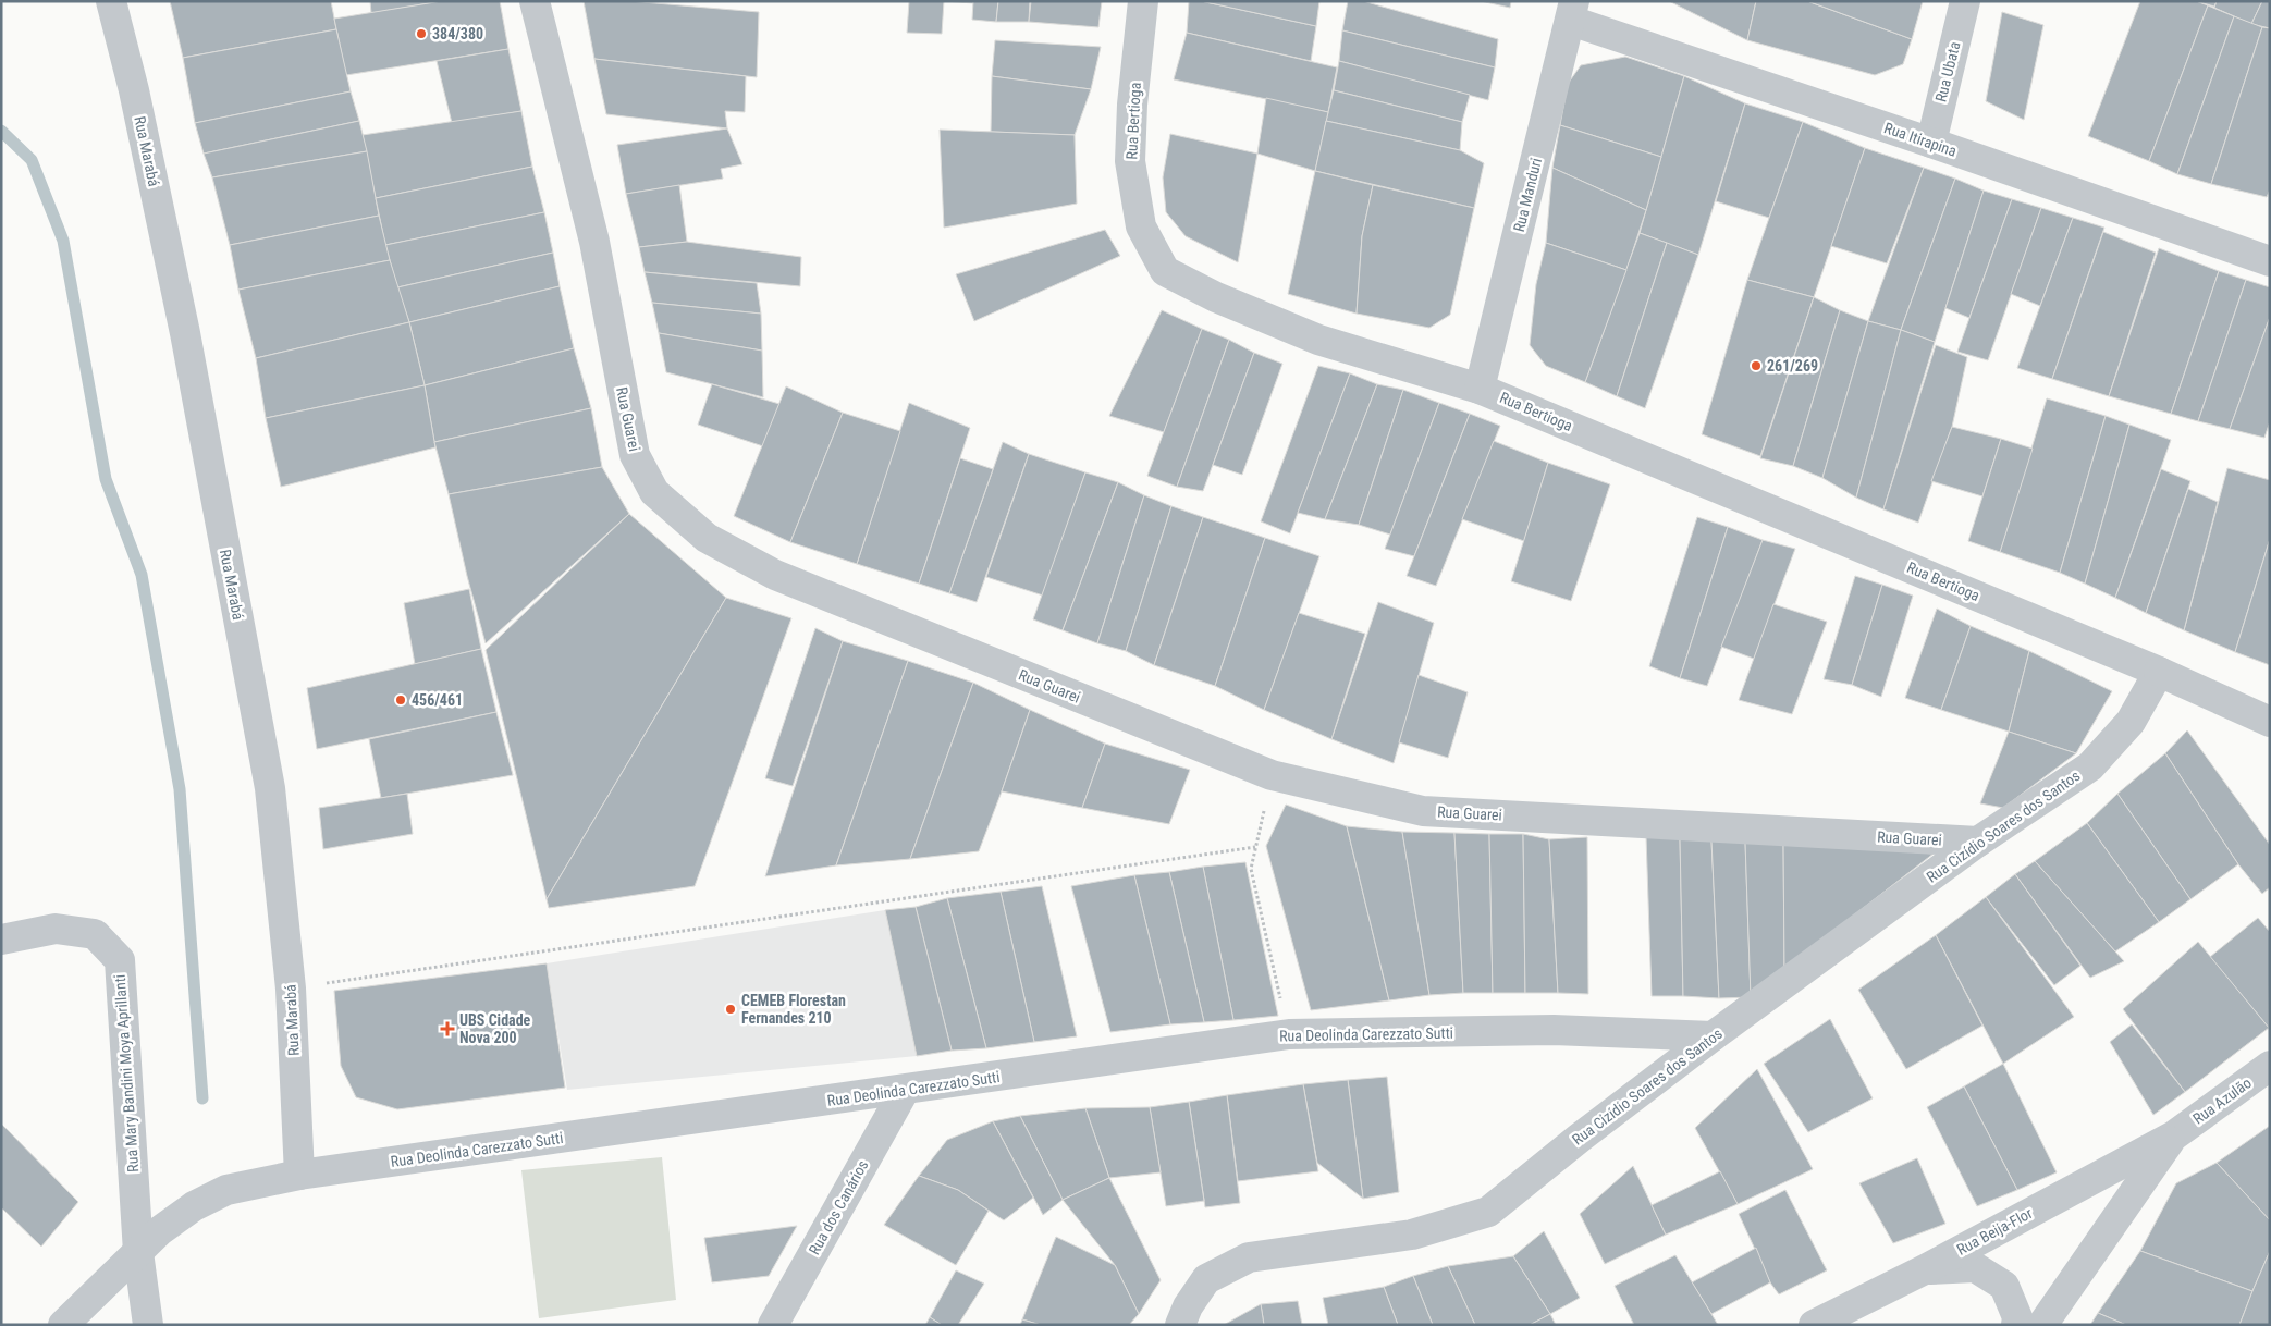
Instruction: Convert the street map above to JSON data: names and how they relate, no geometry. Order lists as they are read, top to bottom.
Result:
{
  "streets": {
    "street": [
      "Rua Ubata",
      "Rua Bertioga",
      "Rua Itirapina",
      "Rua Marabá",
      "Rua Manduri",
      "Rua Guarei",
      "Rua Cizídio Soares dos Santos",
      "Rua Deolinda Carezzato Sutti",
      "Rua Mary Bandini Moya Aprillanti",
      "Rua Azulão",
      "Rua dos Canários",
      "Rua Beija-Flor"
    ]
  },
  "crossings": [
    ["Rua Ubata", "Rua Itirapina"],
    ["Rua Bertioga", "Rua Manduri"],
    ["Rua Bertioga", "Rua Cizídio Soares dos Santos"],
    ["Rua Itirapina", "Rua Manduri"],
    ["Rua Marabá", "Rua Deolinda Carezzato Sutti"],
    ["Rua Guarei", "Rua Cizídio Soares dos Santos"],
    ["Rua Cizídio Soares dos Santos", "Rua Deolinda Carezzato Sutti"],
    ["Rua Deolinda Carezzato Sutti", "Rua Mary Bandini Moya Aprillanti"],
    ["Rua Deolinda Carezzato Sutti", "Rua dos Canários"],
    ["Rua Azulão", "Rua Beija-Flor"]
  ],
  "places": {
    "other": [
      "384/380",
      "261/269",
      "456/461",
      "CEMEB Florestan Fernandes 210"
    ],
    "health": ["UBS Cidade Nova 200"]
  }
}
